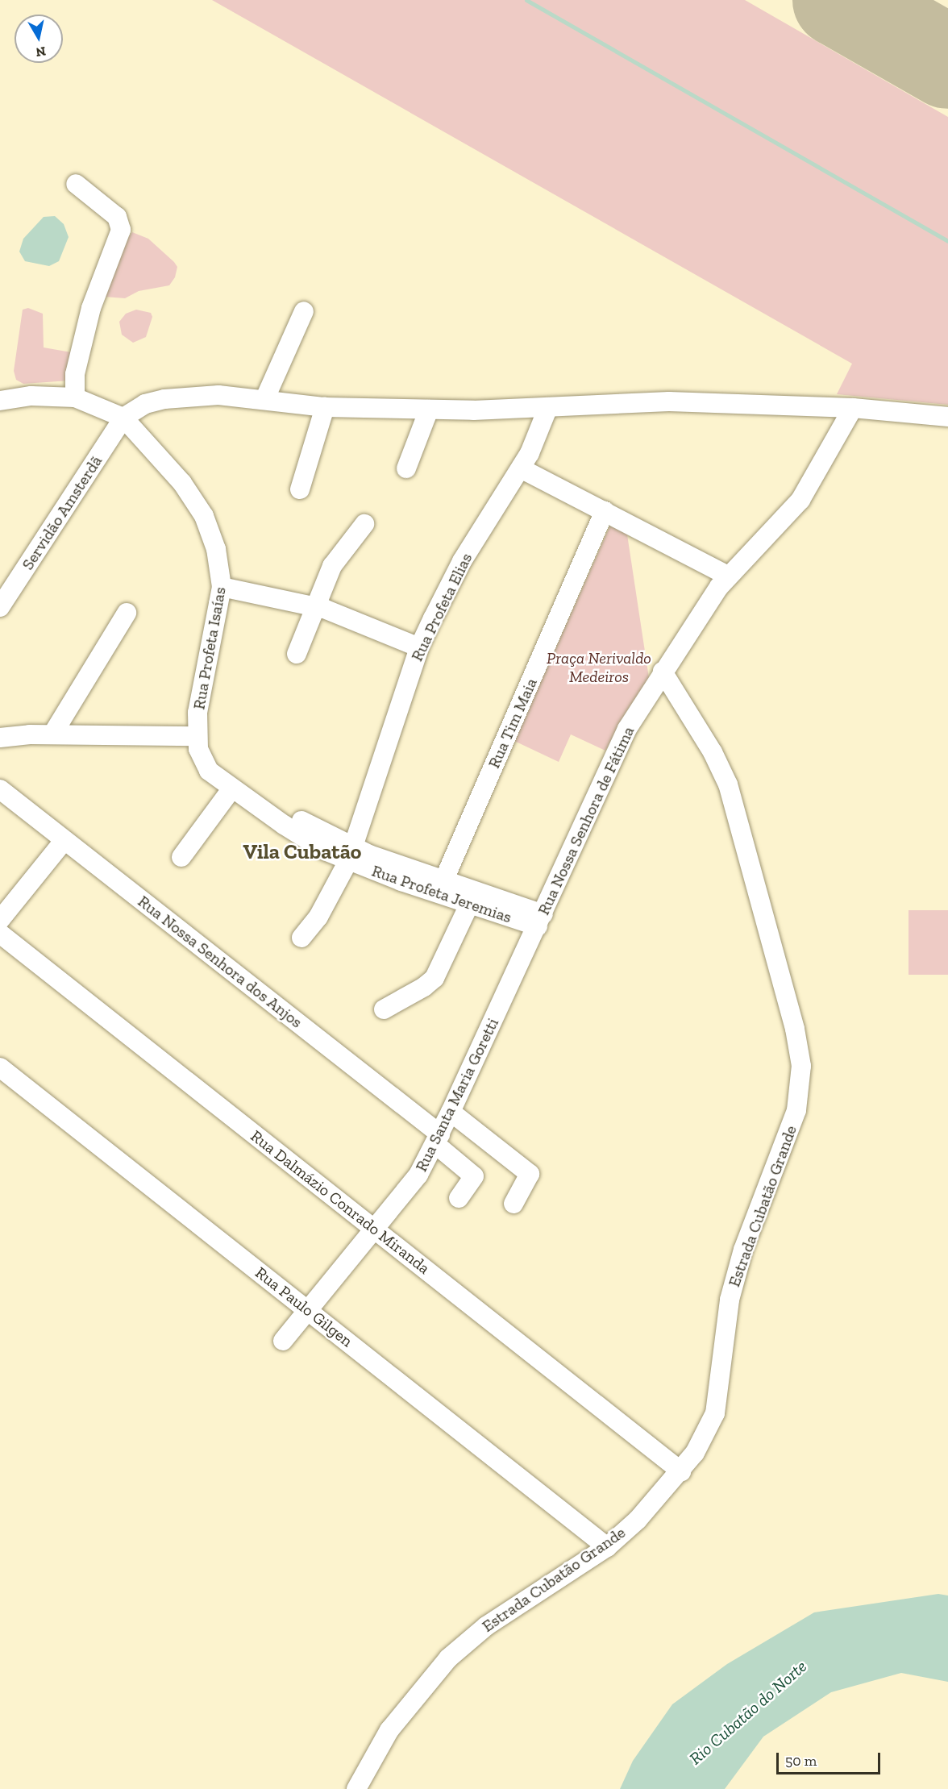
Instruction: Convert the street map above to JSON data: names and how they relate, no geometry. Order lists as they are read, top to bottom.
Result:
{
  "streets": {
    "street": [
      "Servidão Amsterdã",
      "Rua Profeta Elias",
      "Rua Profeta Isaías",
      "Rua Tim Maia",
      "Rua Nossa Senhora de Fátima",
      "Rua Profeta Jeremias",
      "Rua Nossa Senhora dos Anjos",
      "Rua Santa Maria Goretti",
      "Rua Dalmázio Conrado Miranda",
      "Estrada Cubatão Grande",
      "Rua Paulo Gilgen"
    ]
  },
  "crossings": [
    ["Servidão Amsterdã", "Rua Profeta Isaías"],
    ["Rua Profeta Elias", "Rua Profeta Jeremias"],
    ["Rua Profeta Isaías", "Rua Profeta Jeremias"],
    ["Rua Tim Maia", "Rua Profeta Jeremias"],
    ["Rua Nossa Senhora de Fátima", "Rua Profeta Jeremias"],
    ["Rua Nossa Senhora de Fátima", "Rua Santa Maria Goretti"],
    ["Rua Nossa Senhora de Fátima", "Estrada Cubatão Grande"],
    ["Rua Profeta Jeremias", "Rua Santa Maria Goretti"],
    ["Rua Nossa Senhora dos Anjos", "Rua Santa Maria Goretti"],
    ["Rua Santa Maria Goretti", "Rua Dalmázio Conrado Miranda"],
    ["Rua Santa Maria Goretti", "Rua Paulo Gilgen"],
    ["Rua Dalmázio Conrado Miranda", "Estrada Cubatão Grande"],
    ["Estrada Cubatão Grande", "Rua Paulo Gilgen"]
  ],
  "districts": ["Vila Cubatão"],
  "water": ["Rio Cubatão do Norte"],
  "parks": ["Praça Nerivaldo Medeiros"],
  "scale_bar": "50 m",
  "north": "bottom"
}
